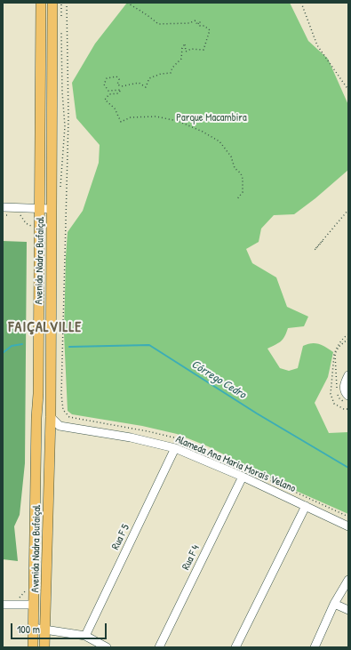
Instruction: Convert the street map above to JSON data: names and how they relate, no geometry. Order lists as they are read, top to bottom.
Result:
{
  "streets": {
    "main road": ["Avenida Nadra Bufaiçal"],
    "street": ["Alameda Ana Maria Morais Velano", "Rua F 5", "Rua F 4"]
  },
  "crossings": [
    ["Avenida Nadra Bufaiçal", "Alameda Ana Maria Morais Velano"],
    ["Alameda Ana Maria Morais Velano", "Rua F 5"],
    ["Alameda Ana Maria Morais Velano", "Rua F 4"]
  ],
  "districts": ["FAIÇALVILLE"],
  "water": ["Córrego Cedro"],
  "parks": ["Parque Macambira"],
  "scale_bar": "100 m"
}
